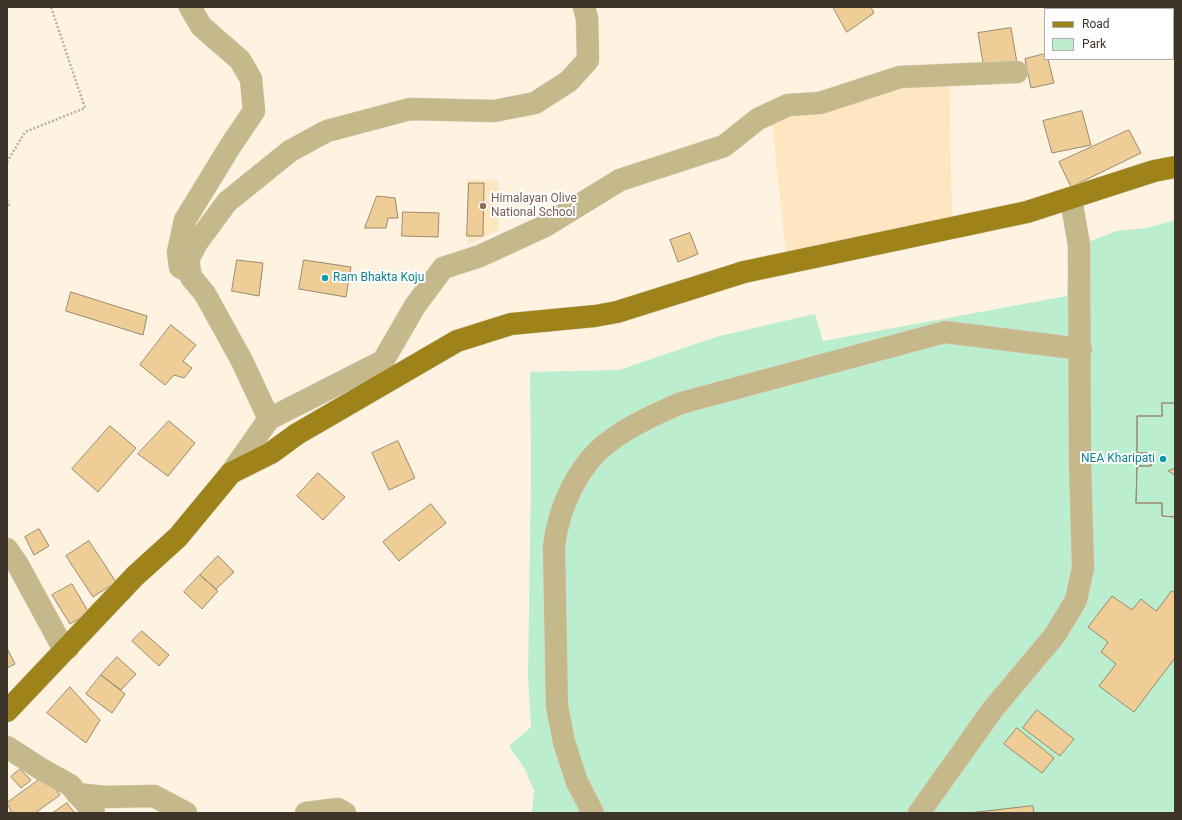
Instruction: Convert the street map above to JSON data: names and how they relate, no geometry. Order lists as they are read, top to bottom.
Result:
{
  "places": ["Himalayan Olive National School", "Ram Bhakta Koju", "NEA Kharipati"],
  "legend": ["Road", "Park"]
}
